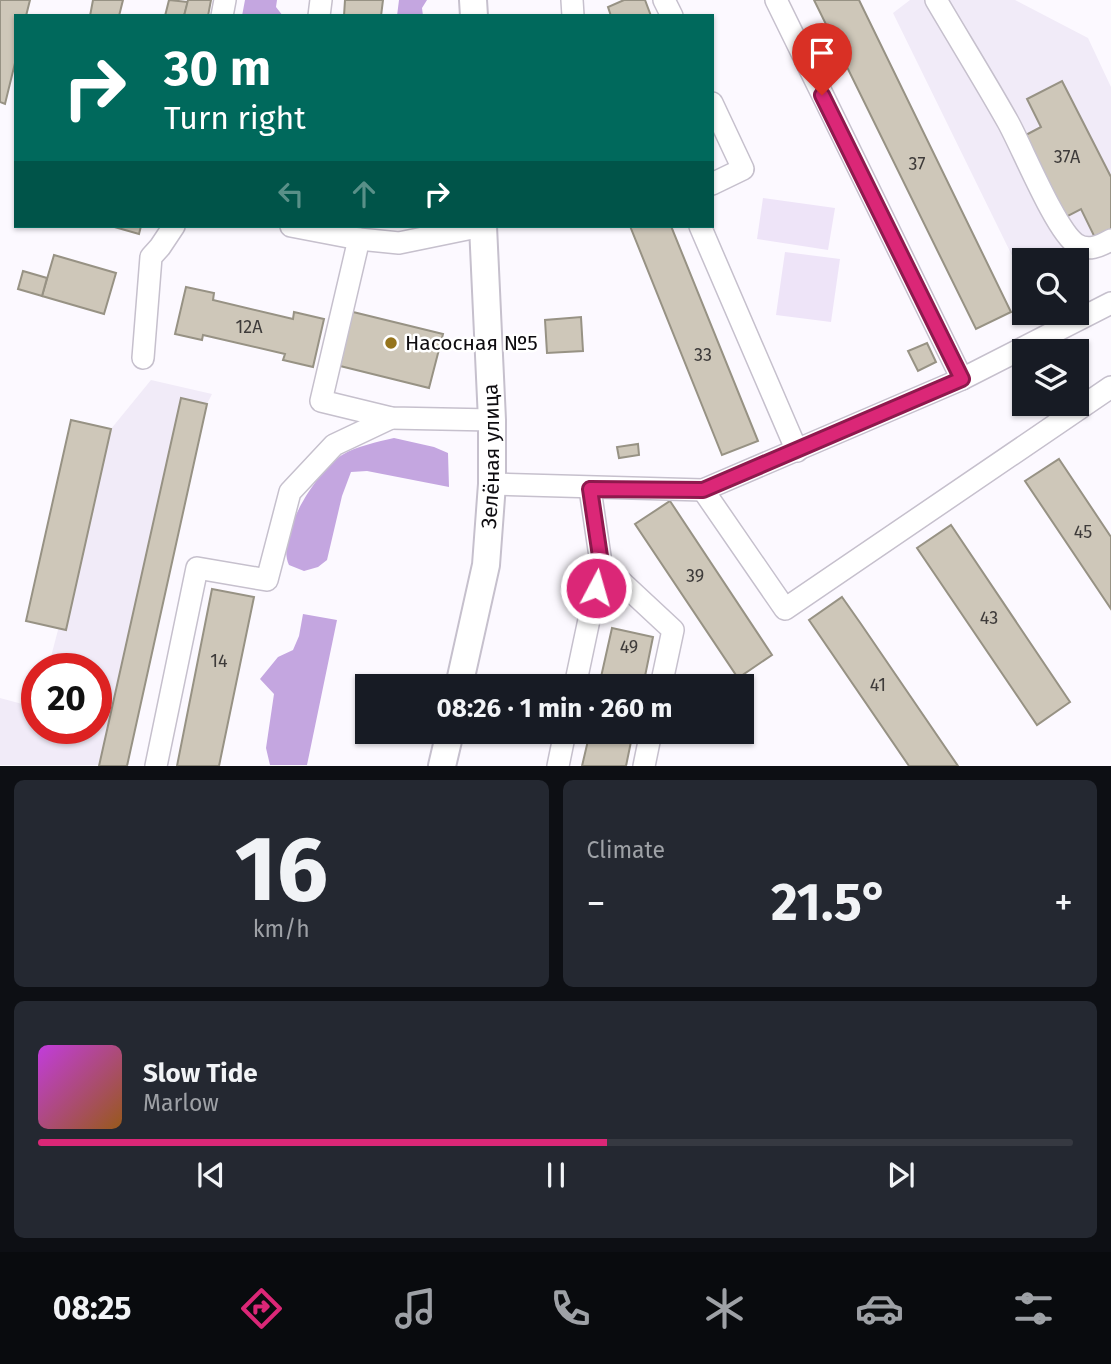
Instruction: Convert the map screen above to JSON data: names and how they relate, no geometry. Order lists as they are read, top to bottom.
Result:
{
  "streets": {
    "main road": ["Зелёная улица"]
  },
  "places": ["Насосная №5"],
  "house_numbers": [
    "37А",
    "37",
    "12А",
    "33",
    "45",
    "39",
    "43",
    "49",
    "14",
    "41"
  ],
  "page": {
    "turn": ["30 m", "Turn right"],
    "limit": "20",
    "trip": "08:26 · 1 min · 260 m",
    "tile": [
      ["16", "km/h"],
      "Climate"
    ],
    "heat": ["−", "21.5°", "+"],
    "song": ["Slow Tide", "Marlow"],
    "tabs": "08:25"
  }
}
